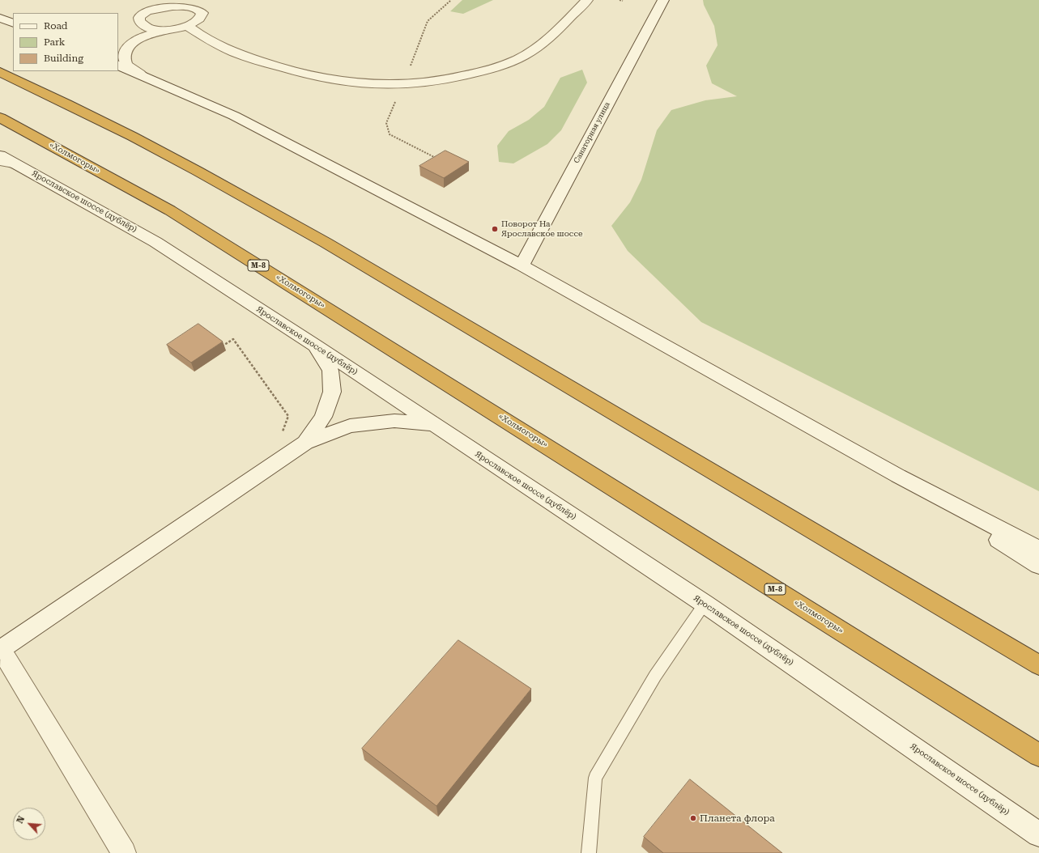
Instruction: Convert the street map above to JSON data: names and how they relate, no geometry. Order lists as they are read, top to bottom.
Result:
{
  "streets": {
    "highway": ["«Холмогоры»", "М-8"],
    "street": ["Санаторная улица", "Ярославское шоссе (дублёр)"]
  },
  "places": ["Поворот На Ярославское шоссе", "Планета флора"],
  "legend": ["Road", "Park", "Building"],
  "north": "top left"
}
